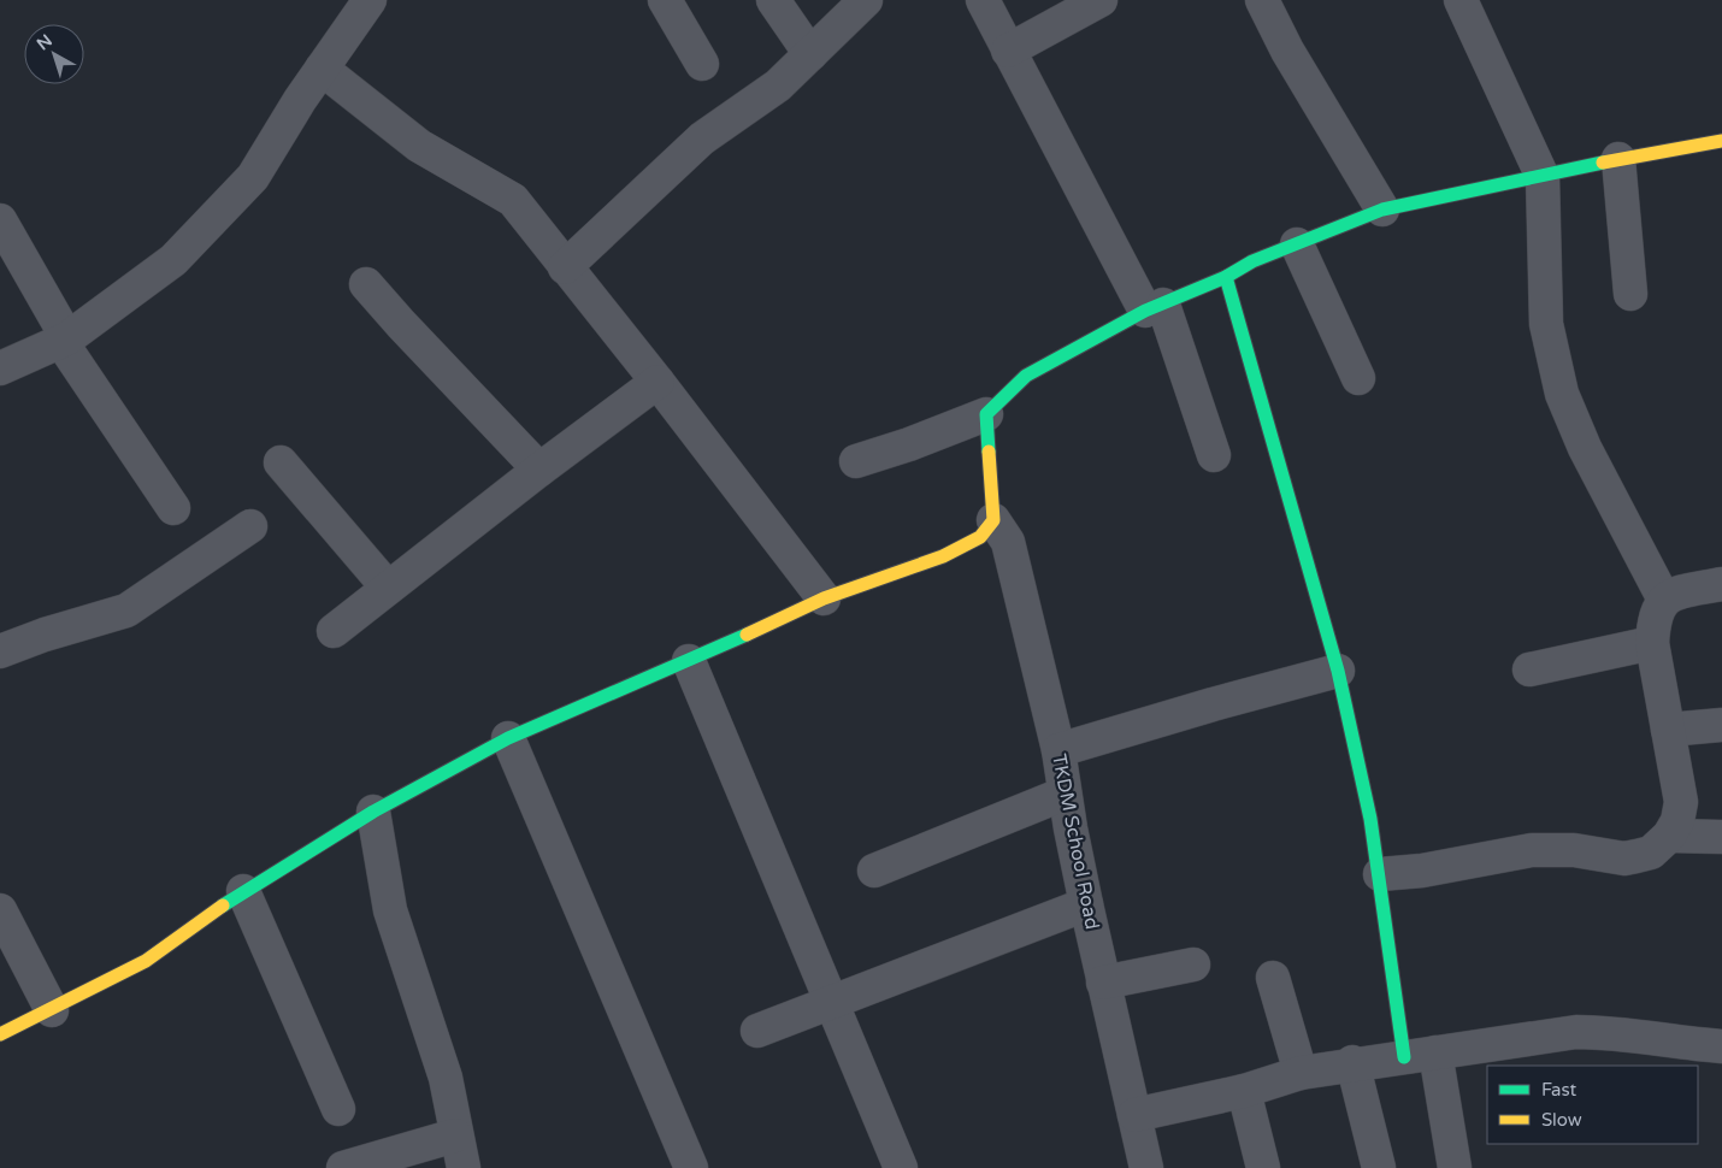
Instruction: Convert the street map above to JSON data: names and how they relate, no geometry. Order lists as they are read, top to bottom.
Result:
{
  "streets": {
    "street": ["TKDM School Road"]
  },
  "legend": ["Fast", "Slow"],
  "north": "top left"
}
